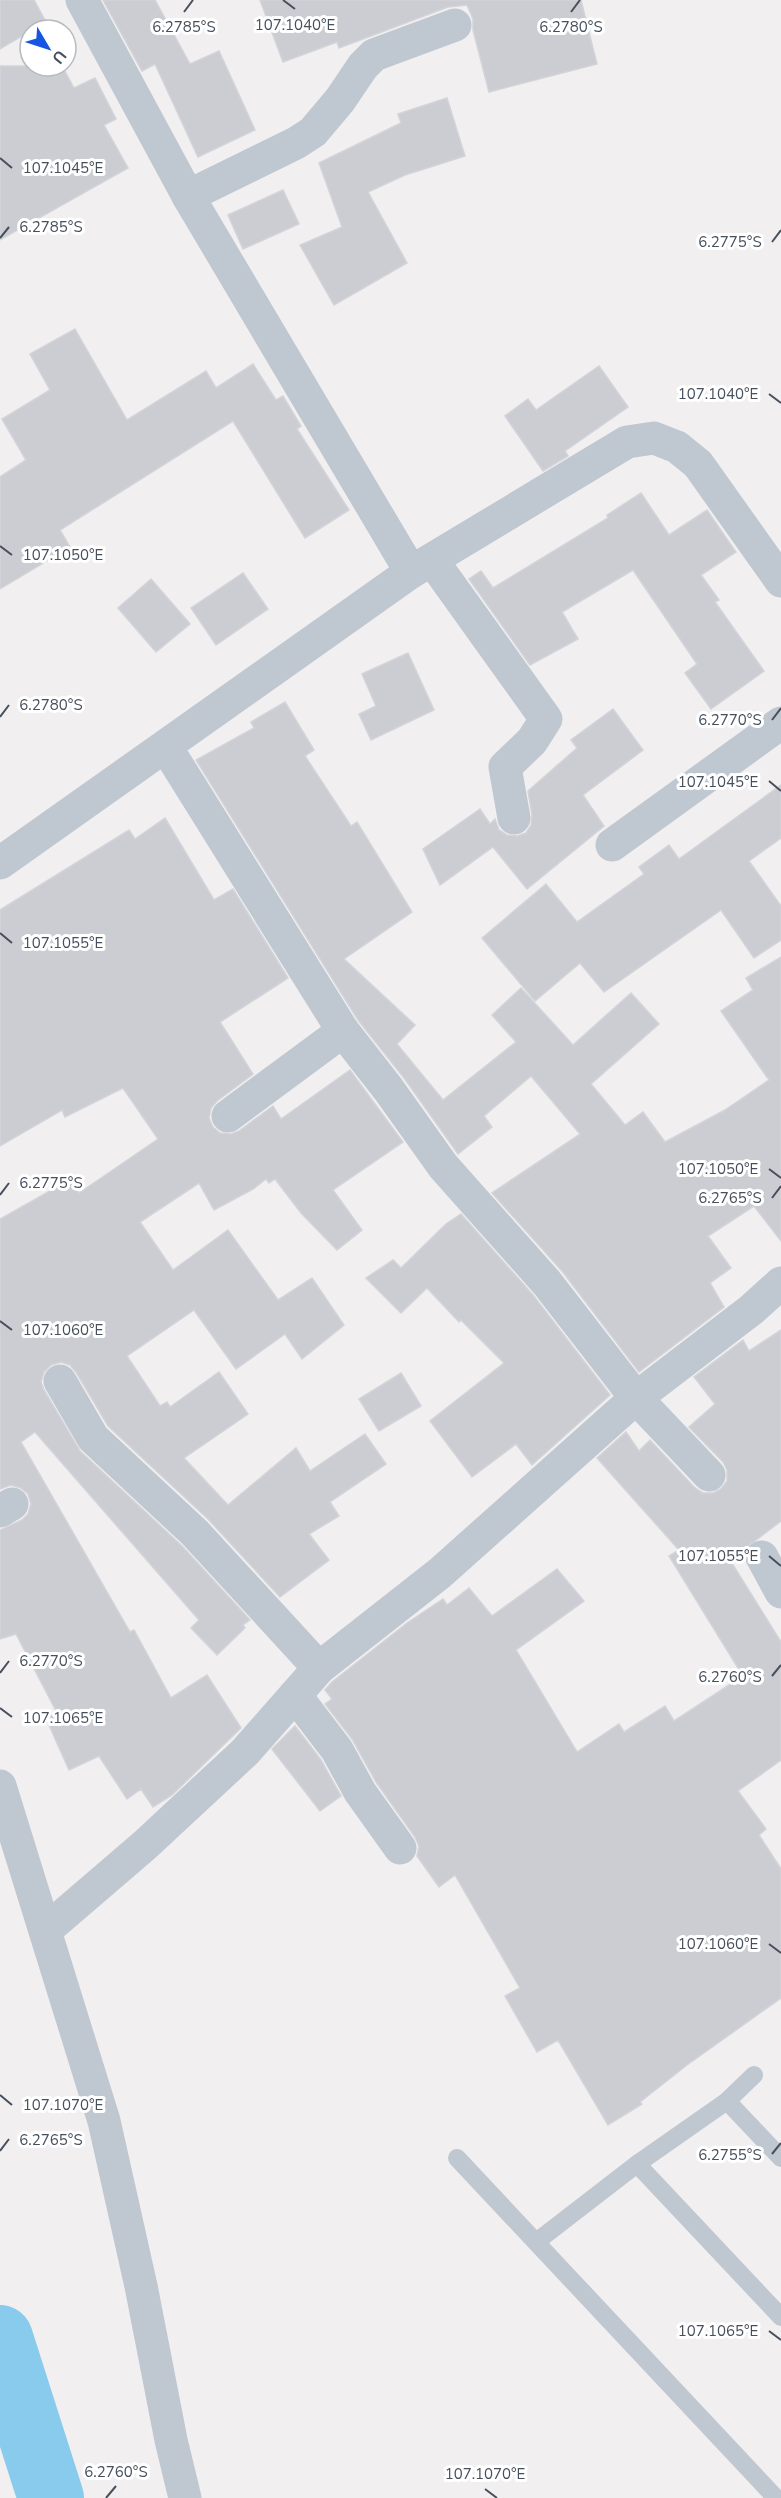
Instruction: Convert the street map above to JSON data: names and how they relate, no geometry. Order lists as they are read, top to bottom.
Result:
{
  "north": "bottom right",
  "coordinates": [
    "107.1040°E",
    "6.2785°S",
    "6.2780°S",
    "107.1045°E",
    "6.2775°S",
    "107.1050°E",
    "6.2770°S",
    "107.1055°E",
    "6.2765°S",
    "107.1060°E",
    "6.2760°S",
    "107.1065°E",
    "107.1070°E",
    "6.2755°S"
  ]
}
